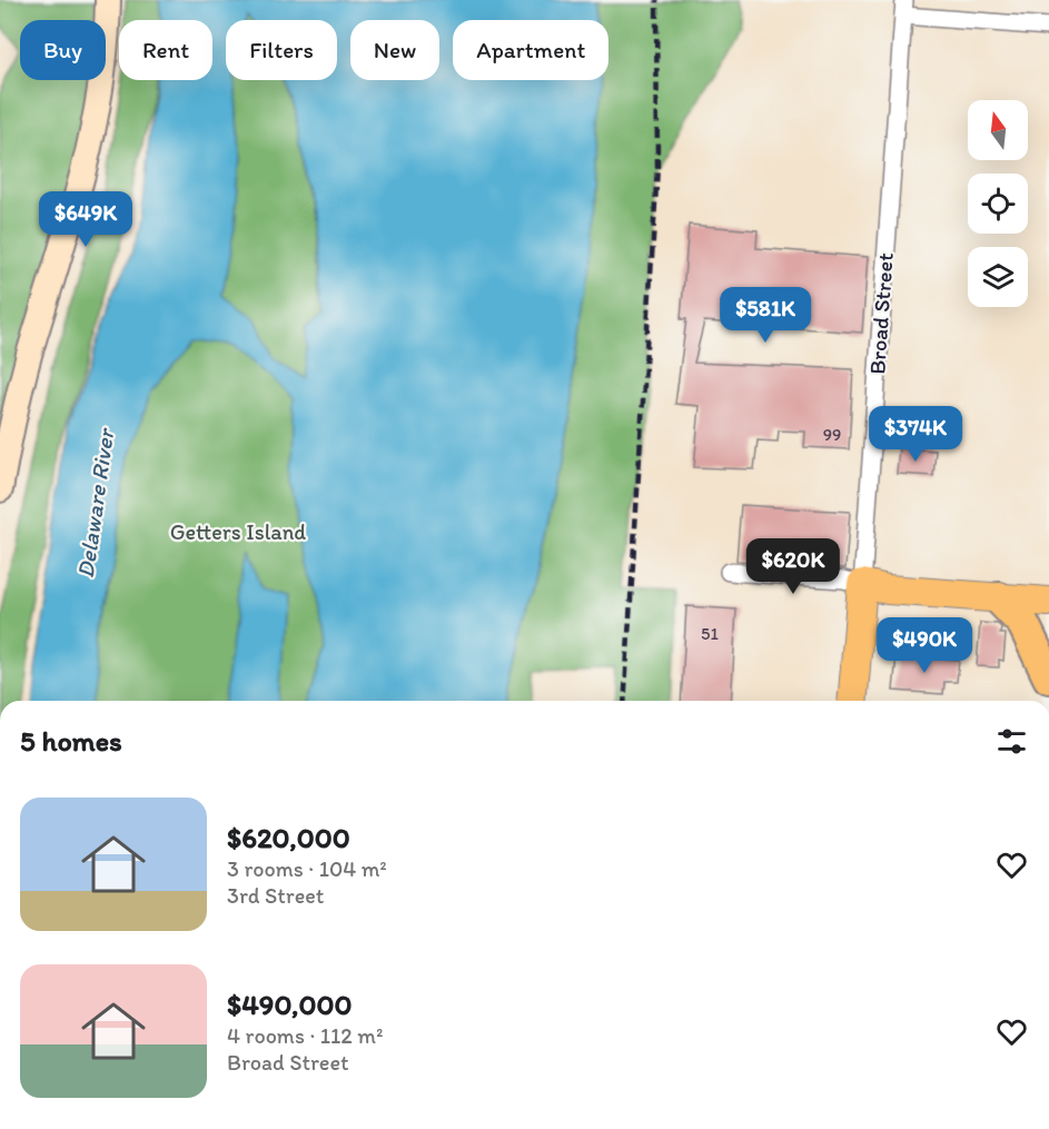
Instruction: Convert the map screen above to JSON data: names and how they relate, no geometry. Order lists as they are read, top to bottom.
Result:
{
  "streets": {
    "main road": ["Broad Street"]
  },
  "water": ["Delaware River"],
  "parks": ["Getters Island"],
  "house_numbers": ["99", "51"],
  "north": "top",
  "page": {
    "chip": [
      "Buy",
      "Rent",
      "Filters",
      "New",
      "Apartment"
    ],
    "price": [
      "$649K",
      "$581K",
      "$374K",
      "$620K",
      "$490K"
    ],
    "heading": "5 homes",
    "list": [
      {
        "name": "$620,000",
        "note": "3 rooms · 104 m² · 3rd Street"
      },
      {
        "name": "$490,000",
        "note": "4 rooms · 112 m² · Broad Street"
      }
    ]
  }
}
